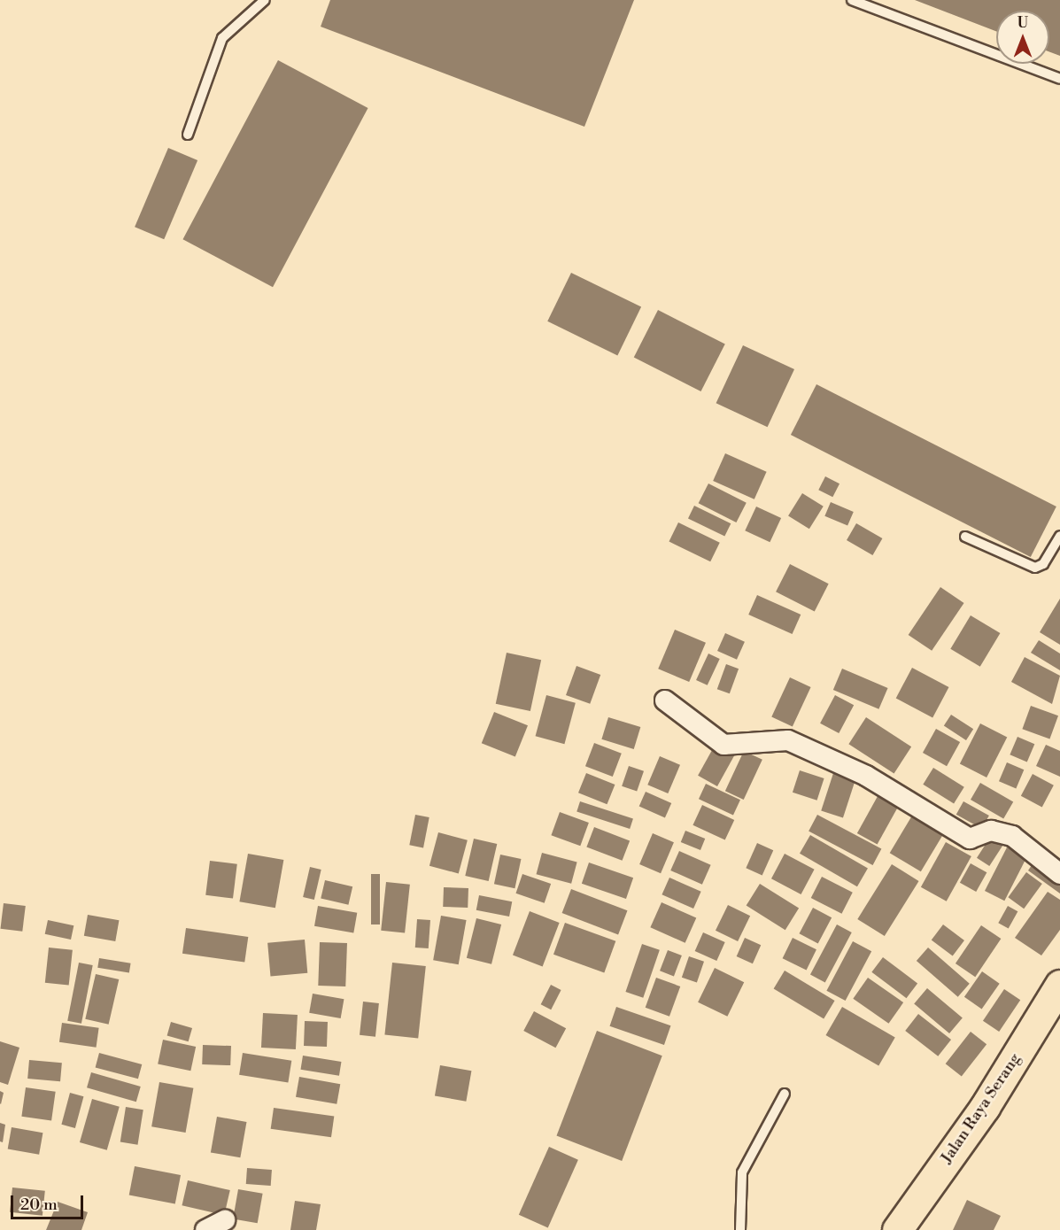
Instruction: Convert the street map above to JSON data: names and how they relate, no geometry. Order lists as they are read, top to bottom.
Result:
{
  "streets": {
    "highway": ["Jalan Raya Serang"]
  },
  "scale_bar": "20 m",
  "north": "top"
}
